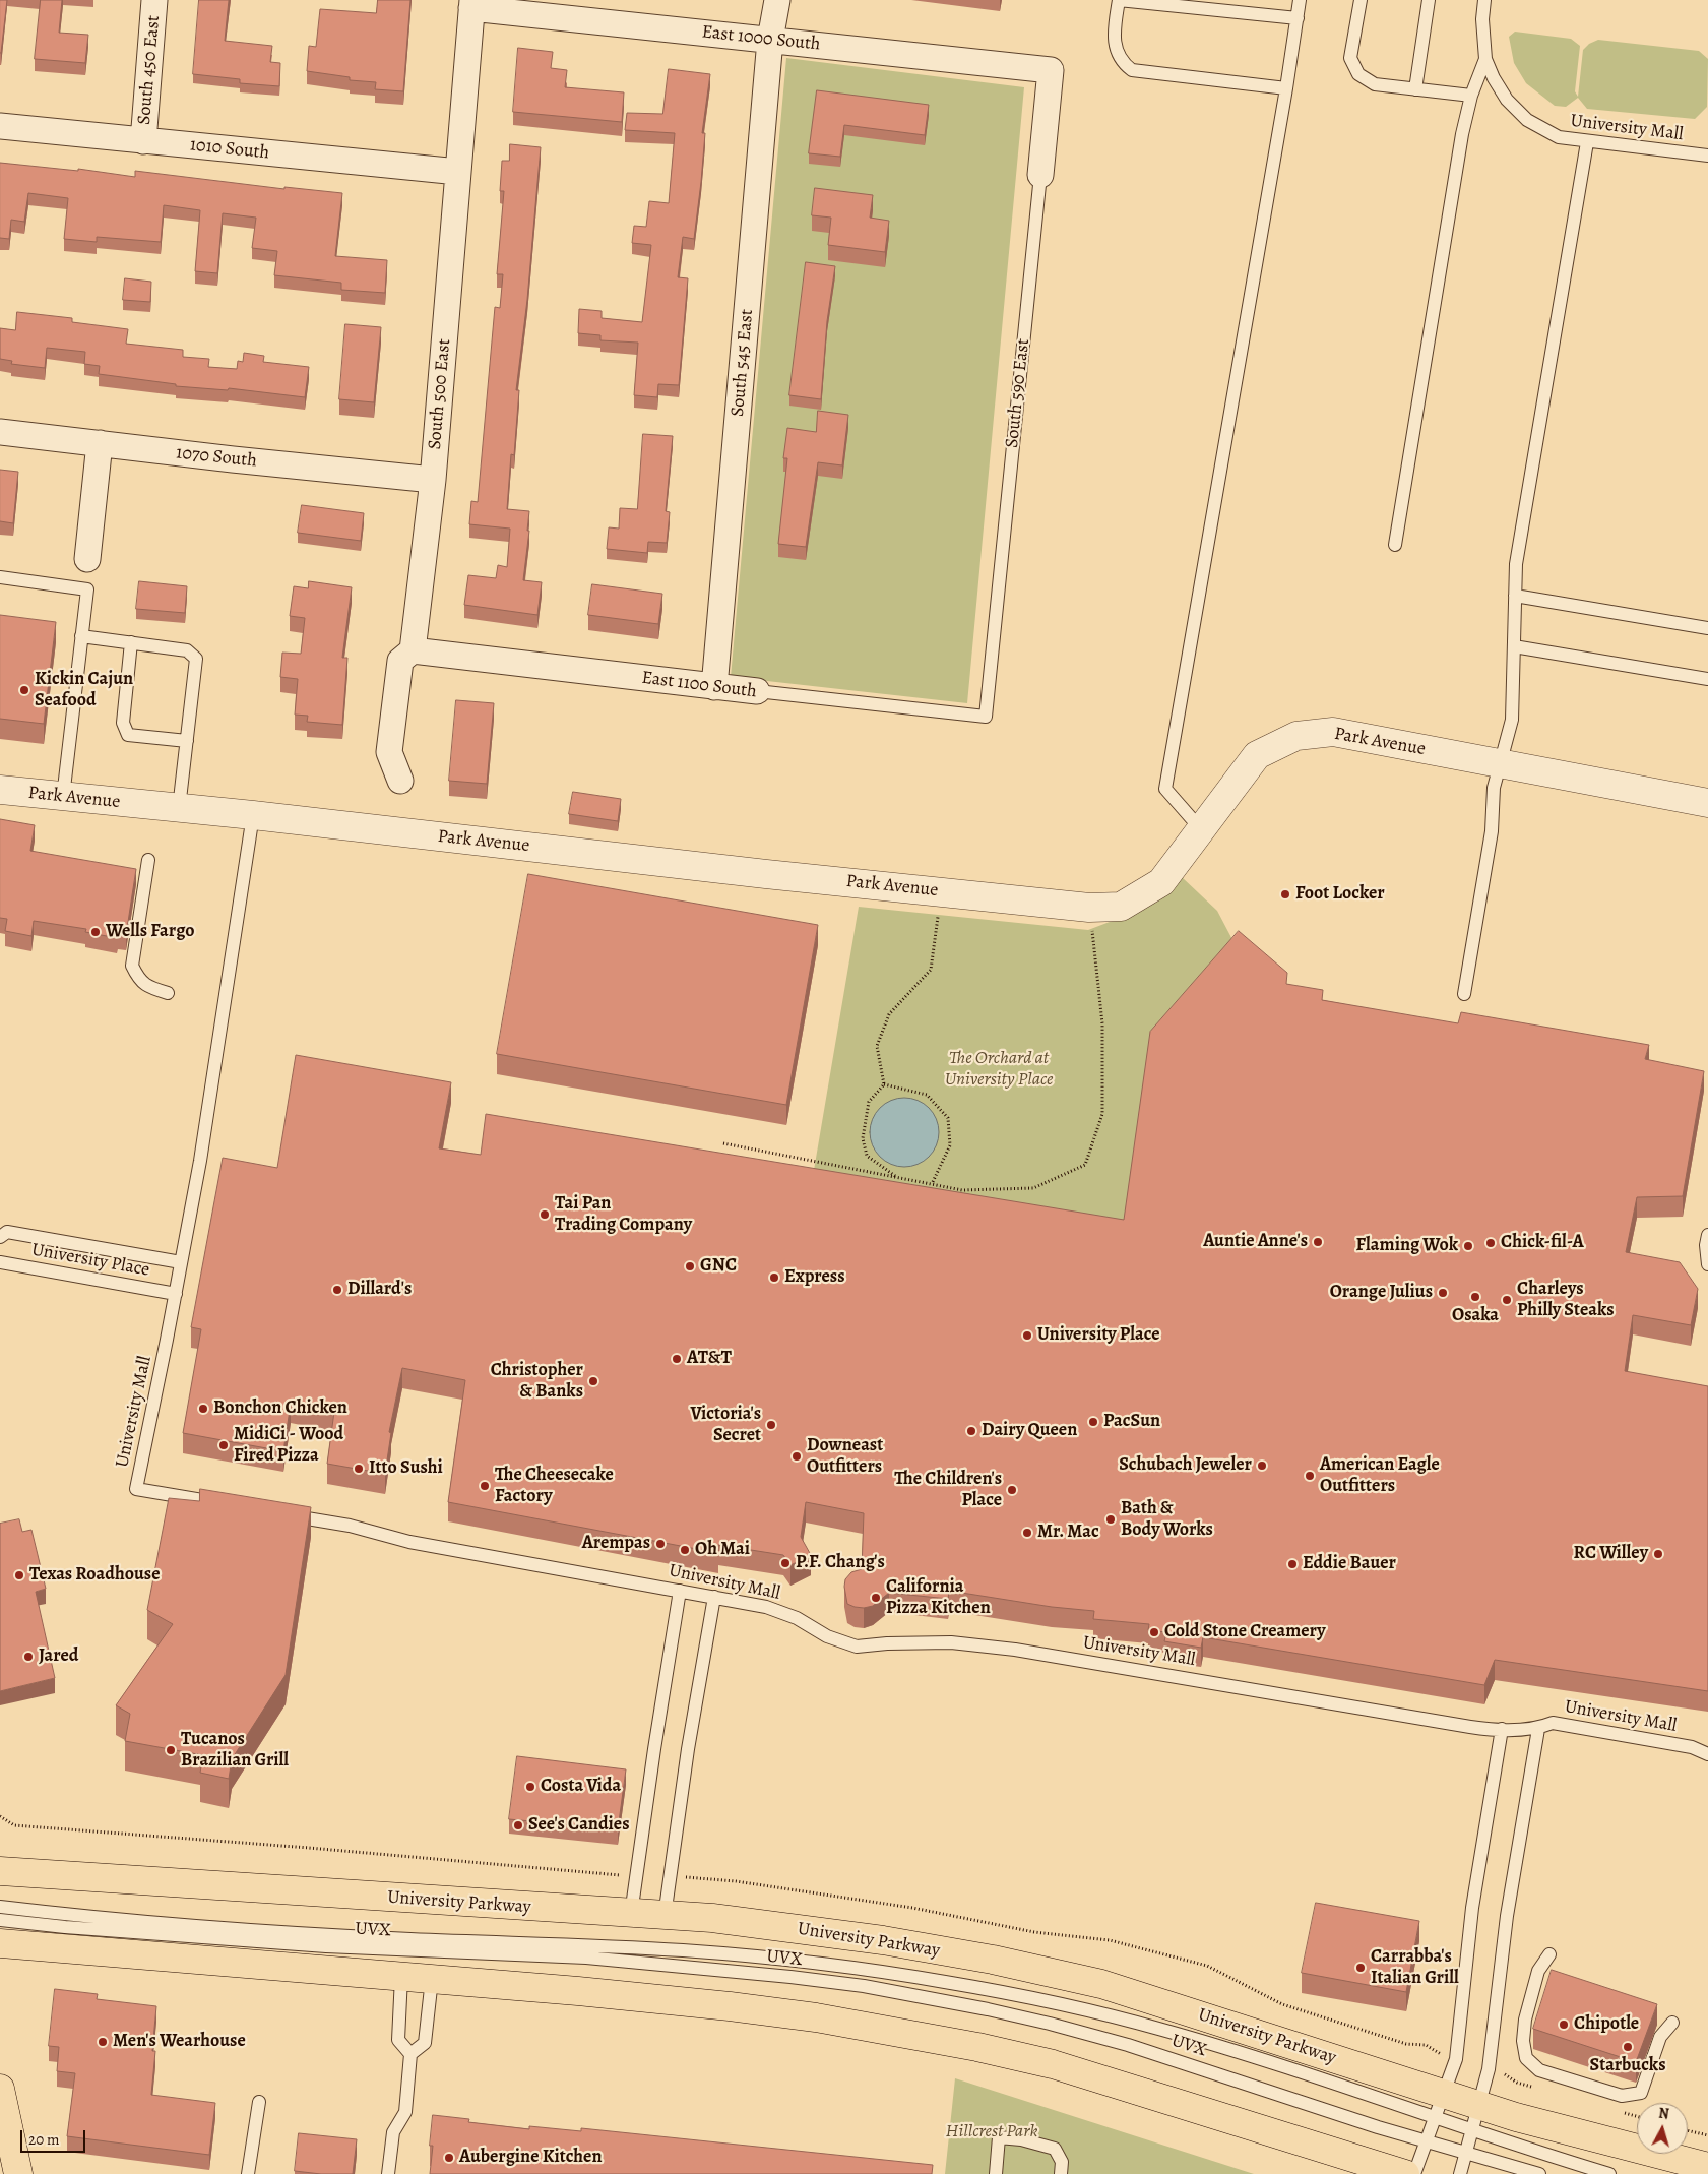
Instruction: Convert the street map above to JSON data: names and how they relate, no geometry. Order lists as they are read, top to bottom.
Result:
{
  "streets": {
    "main road": ["University Parkway"],
    "street": [
      "East 1000 South",
      "South 450 East",
      "1010 South",
      "South 545 East",
      "South 590 East",
      "South 500 East",
      "1070 South",
      "East 1100 South",
      "Park Avenue"
    ],
    "lane": ["University Mall", "University Place", "UVX"]
  },
  "crossings": [
    ["East 1000 South", "South 545 East"],
    ["East 1000 South", "South 590 East"],
    ["East 1000 South", "South 500 East"],
    ["South 450 East", "1010 South"],
    ["University Mall", "University Place"],
    ["1010 South", "South 500 East"],
    ["South 545 East", "East 1100 South"],
    ["South 590 East", "East 1100 South"],
    ["South 500 East", "1070 South"],
    ["South 500 East", "East 1100 South"]
  ],
  "parks": ["The Orchard at University Place", "Hillcrest Park"],
  "places": [
    "Kickin Cajun Seafood",
    "Foot Locker",
    "Wells Fargo",
    "Tai Pan Trading Company",
    "Auntie Anne's",
    "Chick-fil-A",
    "Flaming Wok",
    "GNC",
    "Express",
    "Dillard's",
    "Orange Julius",
    "Osaka",
    "Charleys Philly Steaks",
    "University Place",
    "AT&T",
    "Christopher & Banks",
    "Bonchon Chicken",
    "PacSun",
    "Victoria's Secret",
    "Dairy Queen",
    "MidiCi - Wood Fired Pizza",
    "Downeast Outfitters",
    "Schubach Jeweler",
    "Itto Sushi",
    "American Eagle Outfitters",
    "The Cheesecake Factory",
    "The Children's Place",
    "Bath & Body Works",
    "Mr. Mac",
    "Arempas",
    "Oh Mai",
    "RC Willey",
    "P.F. Chang's",
    "Eddie Bauer",
    "Texas Roadhouse",
    "California Pizza Kitchen",
    "Cold Stone Creamery",
    "Jared",
    "Tucanos Brazilian Grill",
    "Costa Vida",
    "See's Candies",
    "Carrabba's Italian Grill",
    "Chipotle",
    "Men's Wearhouse",
    "Starbucks",
    "Aubergine Kitchen"
  ],
  "scale_bar": "20 m",
  "north": "top"
}
